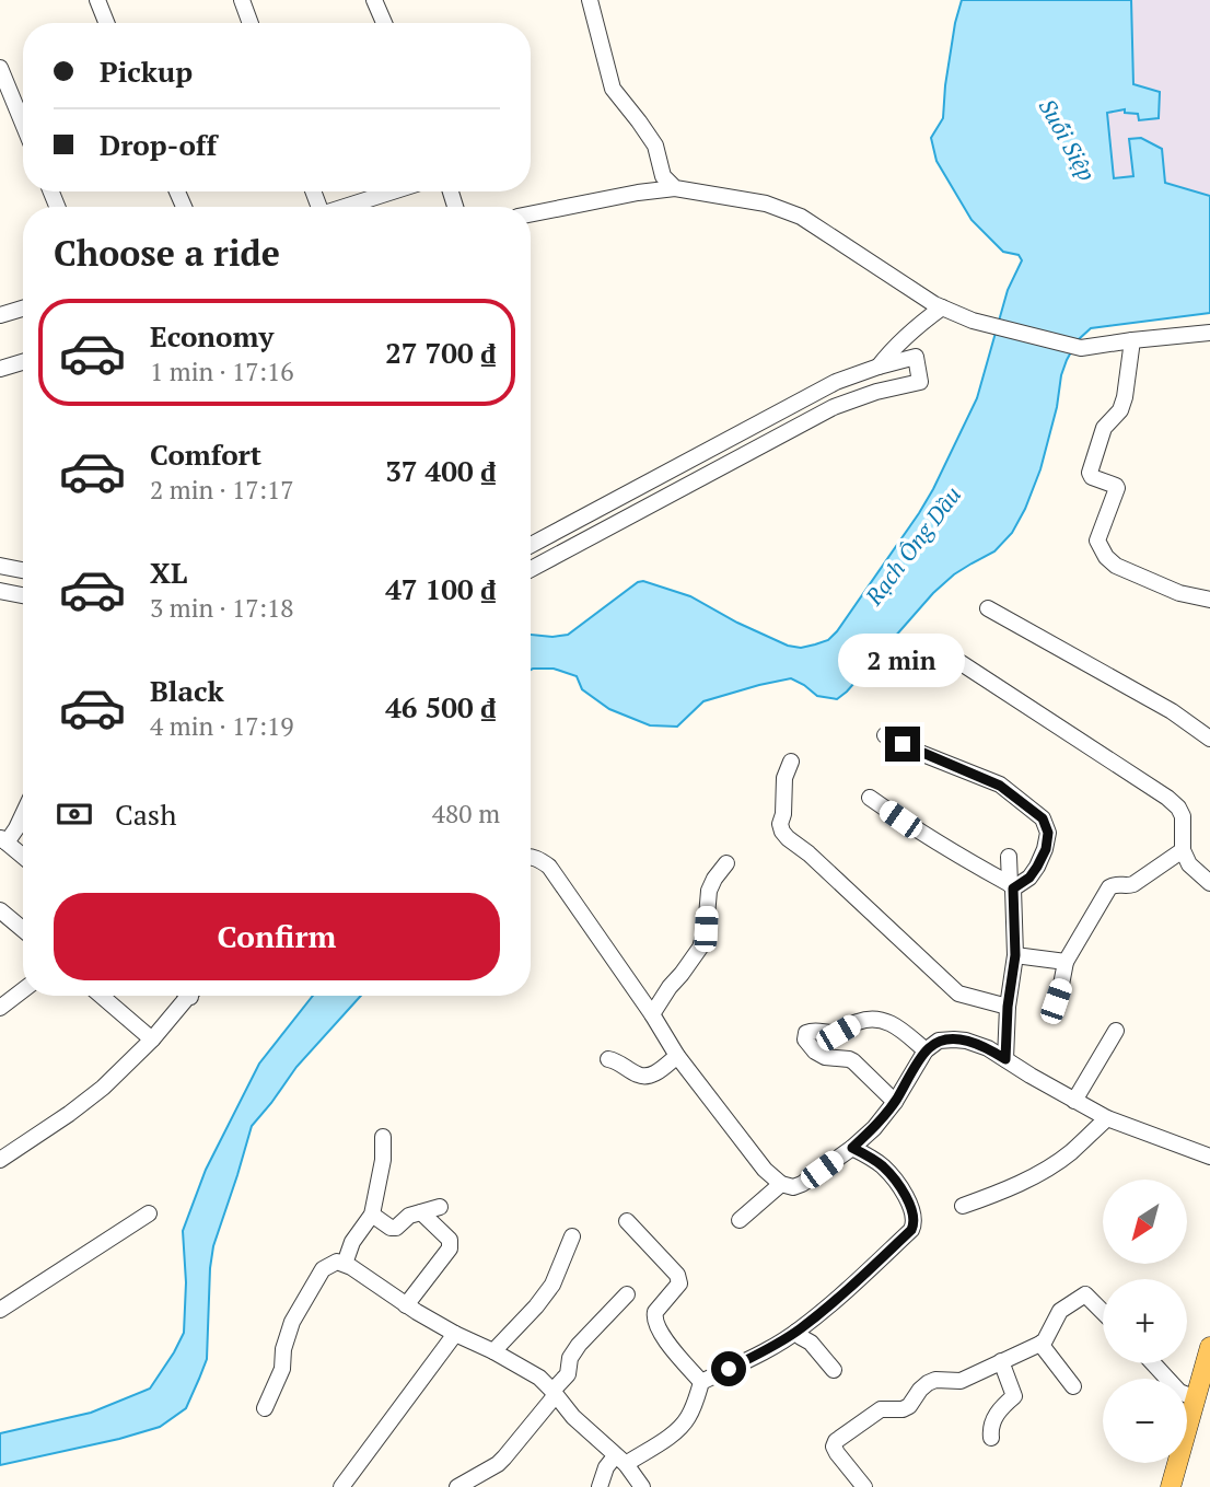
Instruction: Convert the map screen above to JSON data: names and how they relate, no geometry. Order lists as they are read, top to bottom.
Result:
{
  "water": ["Suối Siệp", "Rạch Ông Dầu"],
  "north": "bottom left",
  "page": {
    "banner": ["Pickup", "Drop-off"],
    "heading": "Choose a ride",
    "list": [
      {
        "name": "Economy",
        "note": "1 min · 17:16",
        "value": "27 700 ₫"
      },
      {
        "name": "Comfort",
        "note": "2 min · 17:17",
        "value": "37 400 ₫"
      },
      {
        "name": "XL",
        "note": "3 min · 17:18",
        "value": "47 100 ₫"
      },
      {
        "name": "Black",
        "note": "4 min · 17:19",
        "value": "46 500 ₫"
      }
    ],
    "bubble": "2 min",
    "pay": ["Cash", "480 m"],
    "buttons": "Confirm",
    "map_buttons": ["+", "−"]
  }
}
